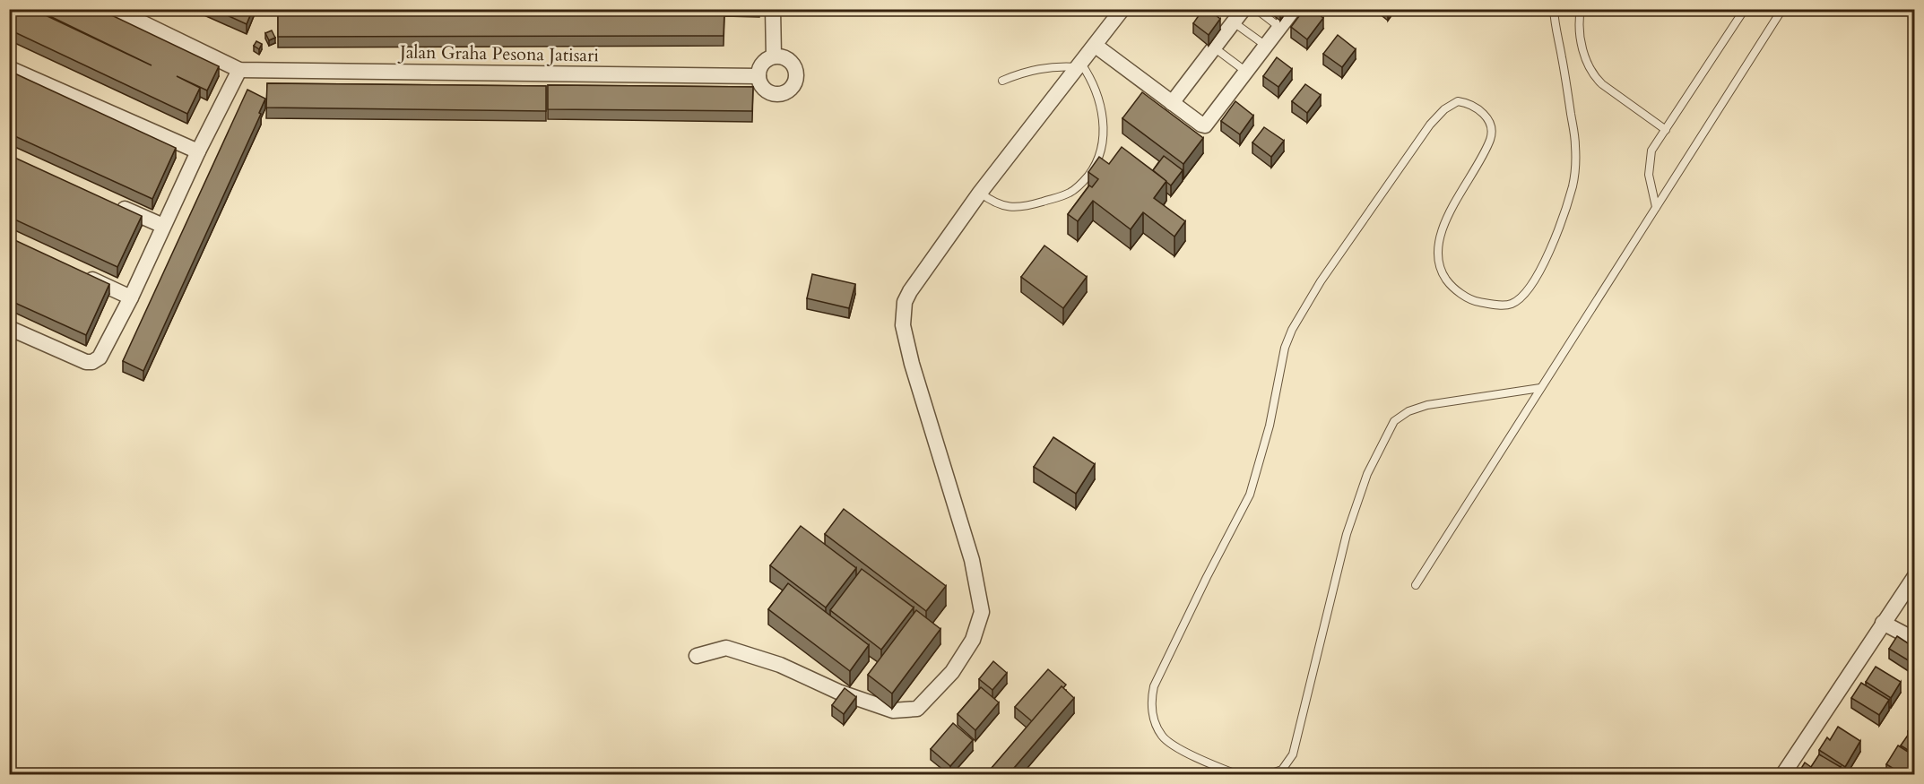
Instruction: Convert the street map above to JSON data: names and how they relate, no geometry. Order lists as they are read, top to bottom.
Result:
{
  "streets": {
    "street": ["Jalan Graha Pesona Jatisari"]
  }
}
